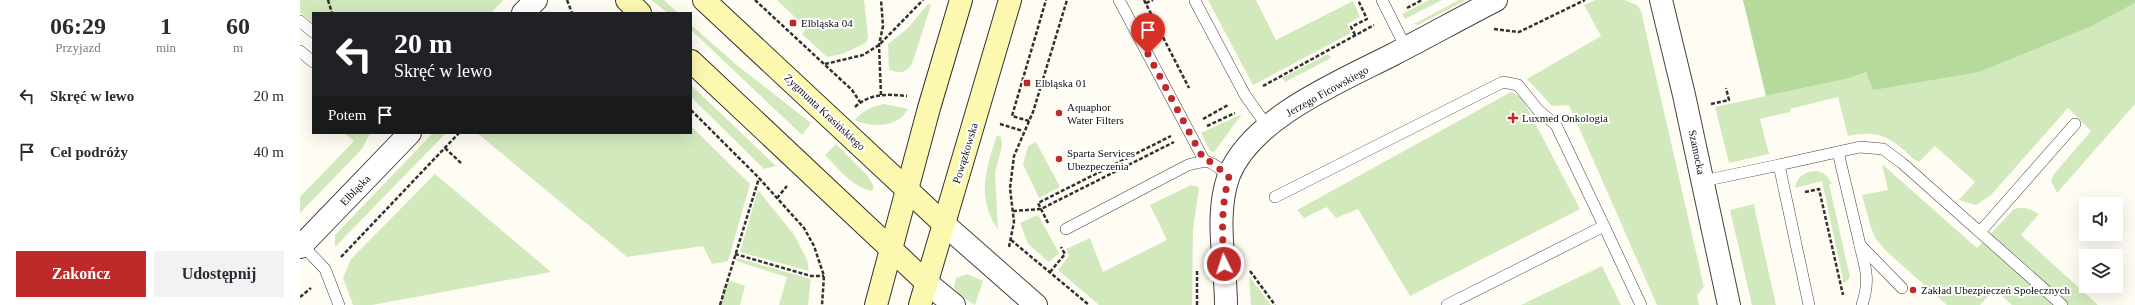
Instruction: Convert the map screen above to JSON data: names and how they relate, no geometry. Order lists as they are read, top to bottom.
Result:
{
  "streets": {
    "street": [
      "Jerzego Ficowskiego",
      "Zygmunta Krasińskiego",
      "Szamocka",
      "Powązkowska",
      "Elbląska"
    ]
  },
  "crossings": [
    ["Zygmunta Krasińskiego", "Powązkowska"]
  ],
  "places": {
    "transit": ["Elbląska 04", "Elbląska 01"],
    "other": ["Aquaphor Water Filters", "Sparta Services Ubezpeczenia", "Zakład Ubezpieczeń Społecznych"],
    "health": ["Luxmed Onkologia"]
  },
  "page": {
    "eta": [
      "06:29",
      "Przyjazd",
      "1",
      "min",
      "60",
      "m"
    ],
    "turn": ["20 m", "Skręć w lewo"],
    "list": [
      {
        "name": "Skręć w lewo",
        "value": "20 m"
      },
      {
        "name": "Cel podróży",
        "value": "40 m"
      }
    ],
    "then": "Potem",
    "buttons": ["Zakończ", "Udostępnij"]
  }
}
